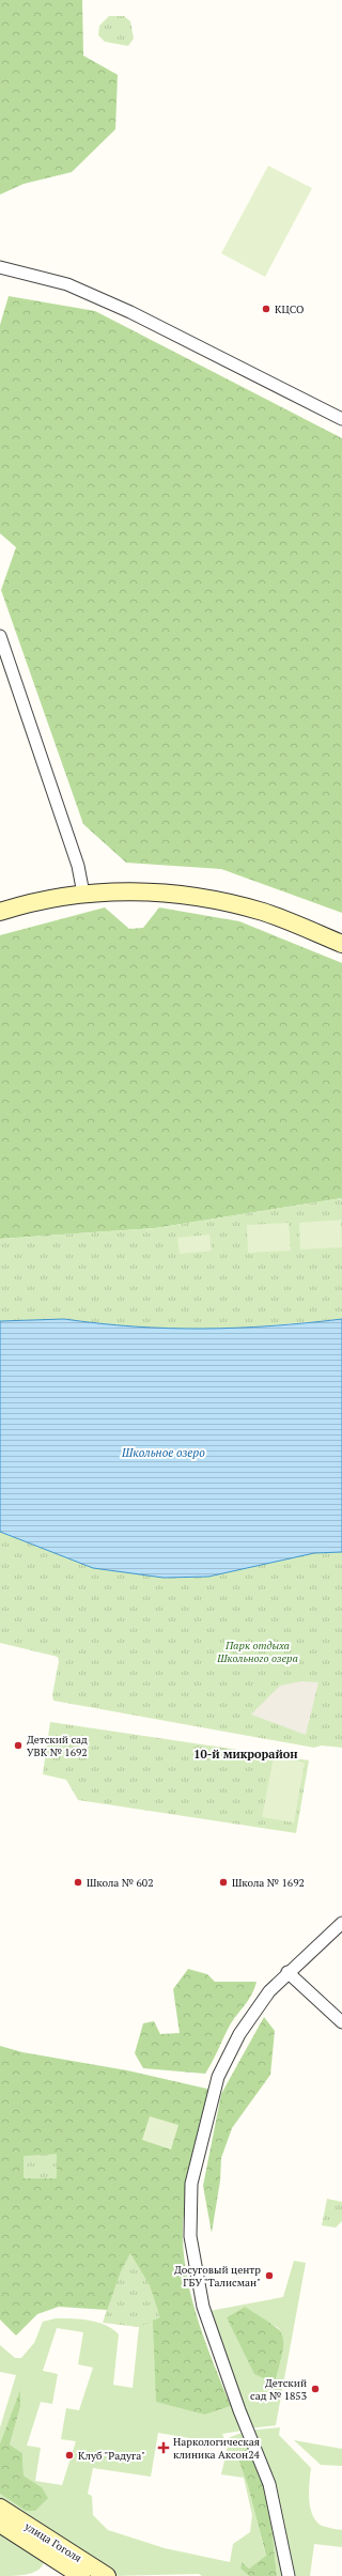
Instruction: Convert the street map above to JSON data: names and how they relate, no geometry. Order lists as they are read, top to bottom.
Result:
{
  "streets": {
    "street": ["улица Гоголя"]
  },
  "districts": ["10-й микрорайон"],
  "water": ["Школьное озеро"],
  "parks": ["Парк отдыха Школьного озера"],
  "places": {
    "other": [
      "КЦСО",
      "Детский сад УВК № 1692",
      "Школа № 602",
      "Школа № 1692",
      "Досуговый центр ГБУ \"Талисман\"",
      "Детский сад № 1853",
      "Клуб \"Радуга\""
    ],
    "health": ["Наркологическая клиника Аксон24"]
  }
}
